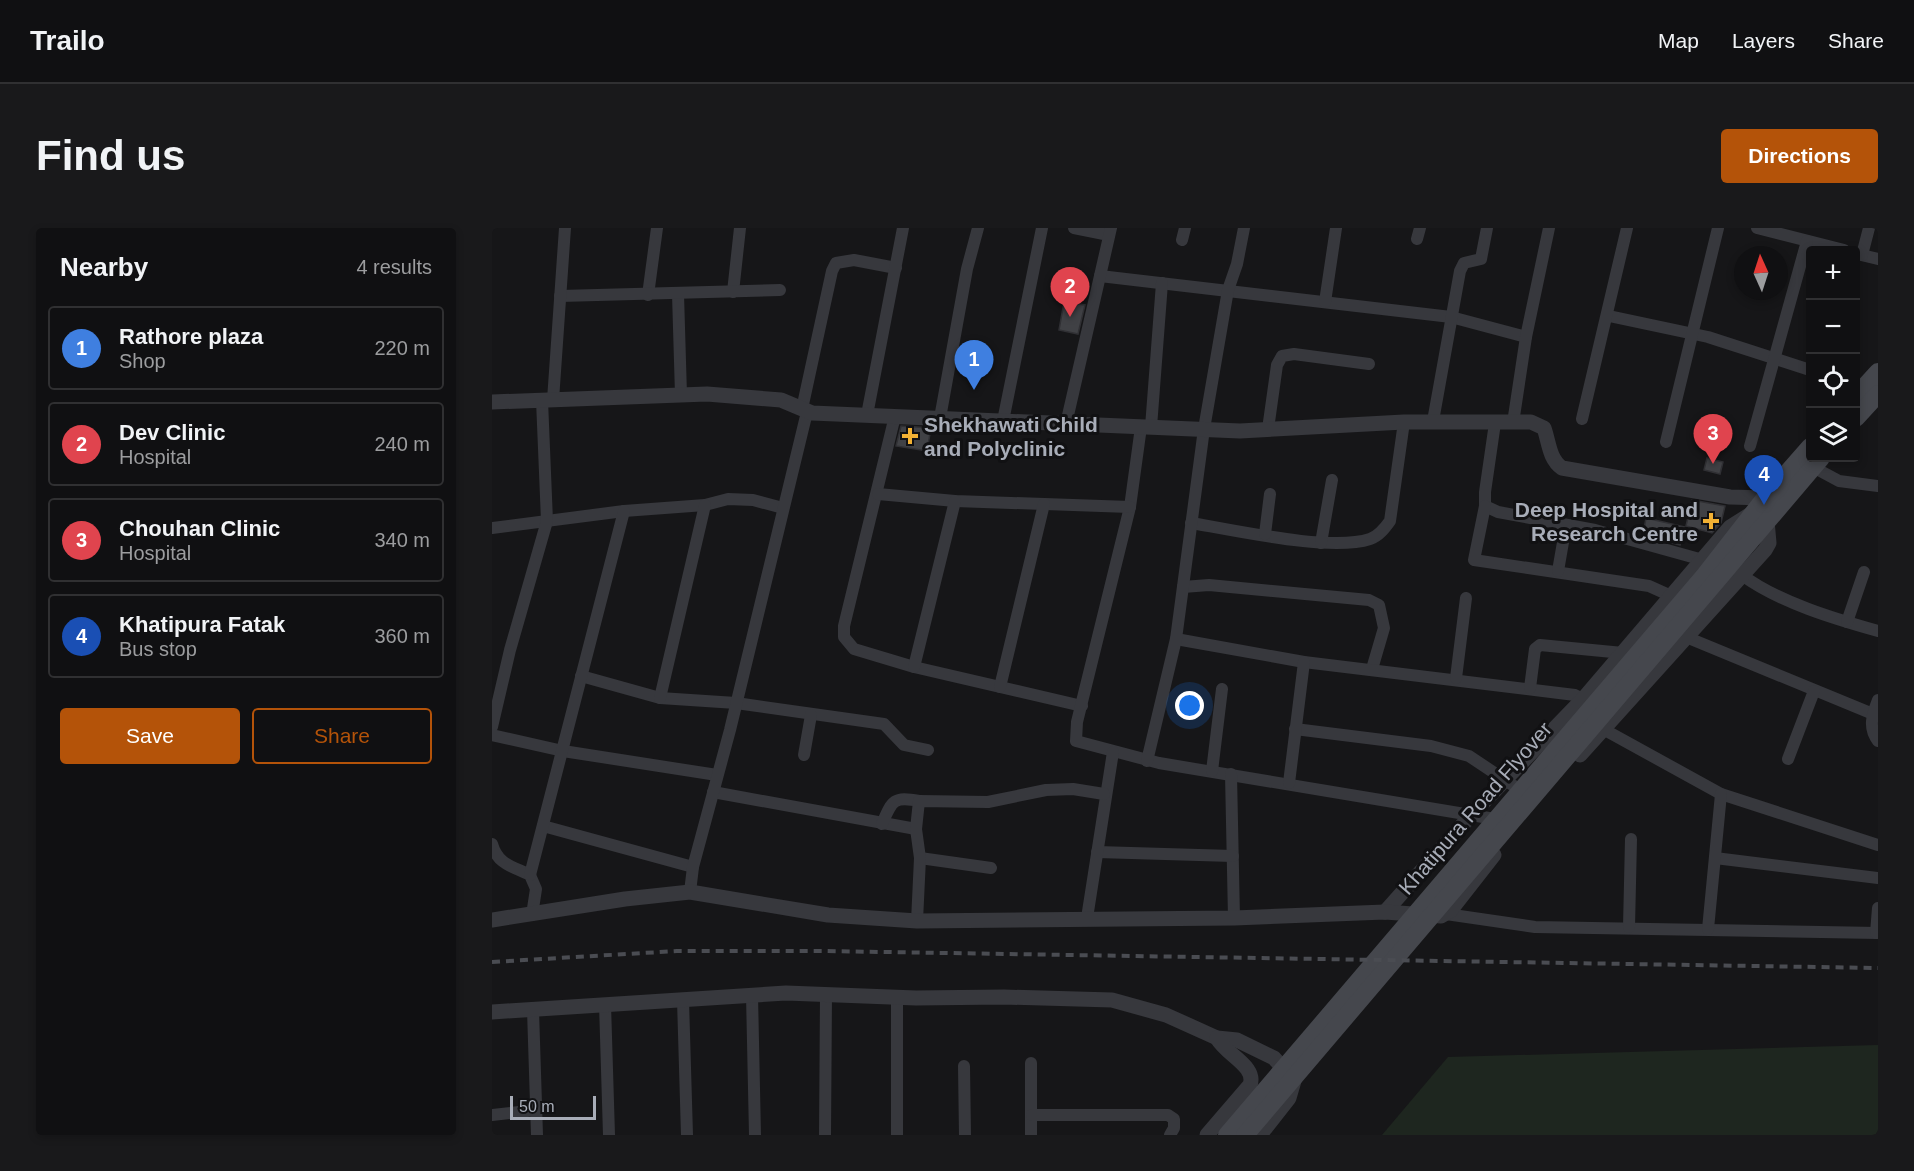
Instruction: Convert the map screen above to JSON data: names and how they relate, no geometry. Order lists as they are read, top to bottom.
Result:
{
  "streets": {
    "main road": ["Khatipura Road Flyover"]
  },
  "places": {
    "health": ["Shekhawati Child and Polyclinic", "Deep Hospital and Research Centre"]
  },
  "scale_bar": "50 m",
  "north": "top",
  "page": {
    "header": "Trailo",
    "nav": ["Map", "Layers", "Share"],
    "buttons": [
      "Directions",
      ["Save", "Share"]
    ],
    "title": "Find us",
    "heading": ["Nearby", "4 results"],
    "map_buttons": ["+", "−"],
    "pins": [
      "2",
      "1",
      "3",
      "4"
    ],
    "list": [
      {
        "mark": "1",
        "name": "Rathore plaza",
        "note": "Shop",
        "value": "220 m"
      },
      {
        "mark": "2",
        "name": "Dev Clinic",
        "note": "Hospital",
        "value": "240 m"
      },
      {
        "mark": "3",
        "name": "Chouhan Clinic",
        "note": "Hospital",
        "value": "340 m"
      },
      {
        "mark": "4",
        "name": "Khatipura Fatak",
        "note": "Bus stop",
        "value": "360 m"
      }
    ],
    "scale": "50 m"
  }
}
